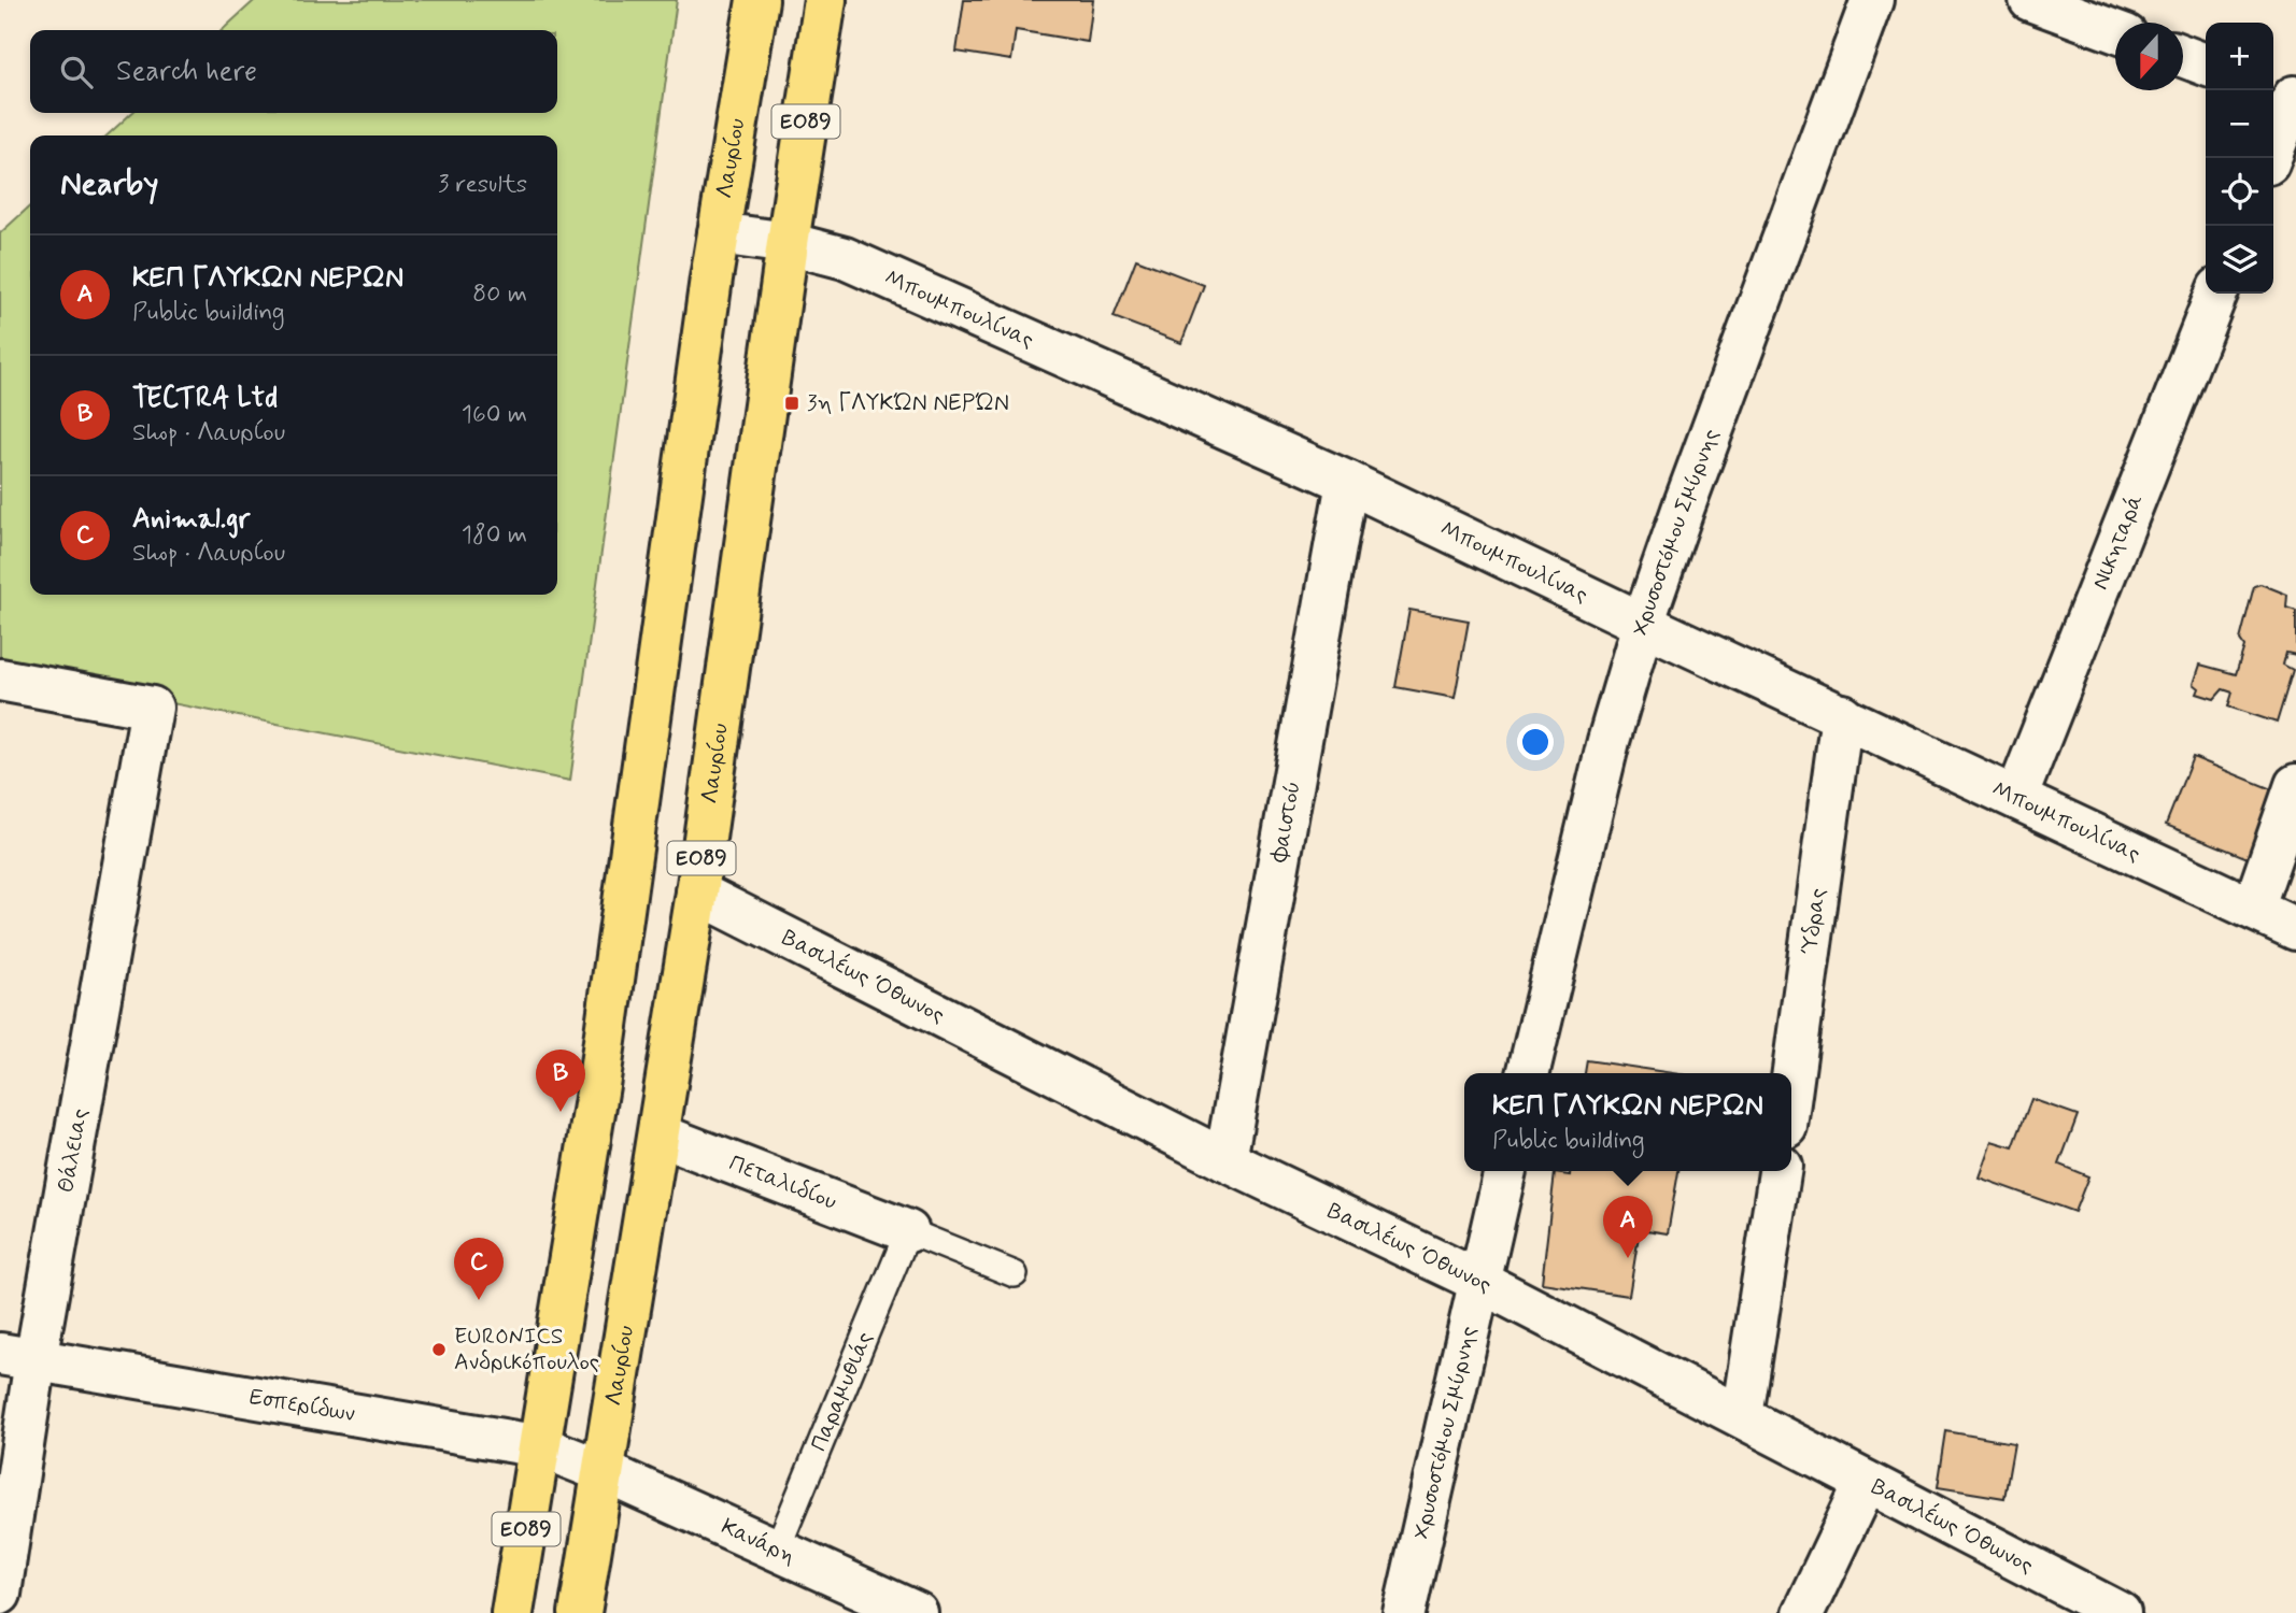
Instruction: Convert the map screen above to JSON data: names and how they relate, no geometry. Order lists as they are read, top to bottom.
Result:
{
  "streets": {
    "main road": ["ΕΟ89", "Λαυρίου"],
    "street": [
      "Μπουμπουλίνας",
      "Χρυσοστόμου Σμύρνης",
      "Νικηταρά",
      "Φαιστού",
      "Ύδρας",
      "Βασιλέως Όθωνος",
      "Θάλειας",
      "Πεταλιδίου",
      "Εσπερίδων",
      "Κανάρη"
    ],
    "lane": ["Παραμυθιάς"]
  },
  "crossings": [
    ["Λαυρίου", "Μπουμπουλίνας"],
    ["Λαυρίου", "Βασιλέως Όθωνος"],
    ["Λαυρίου", "Πεταλιδίου"],
    ["Λαυρίου", "Εσπερίδων"],
    ["Λαυρίου", "Κανάρη"],
    ["Μπουμπουλίνας", "Χρυσοστόμου Σμύρνης"],
    ["Μπουμπουλίνας", "Νικηταρά"],
    ["Μπουμπουλίνας", "Φαιστού"],
    ["Μπουμπουλίνας", "Ύδρας"],
    ["Χρυσοστόμου Σμύρνης", "Βασιλέως Όθωνος"],
    ["Φαιστού", "Βασιλέως Όθωνος"],
    ["Θάλειας", "Εσπερίδων"],
    ["Πεταλιδίου", "Παραμυθιάς"],
    ["Παραμυθιάς", "Κανάρη"],
    ["Εσπερίδων", "Κανάρη"]
  ],
  "places": {
    "transit": ["3η ΓΛΥΚΏΝ ΝΕΡΏΝ"],
    "other": ["EURONICS Ανδρικόπουλος"]
  },
  "north": "bottom",
  "page": {
    "map_buttons": ["+", "−"],
    "search": "Search here",
    "heading": ["Nearby", "3 results"],
    "list": [
      {
        "mark": "A",
        "name": "ΚΕΠ ΓΛΥΚΩΝ ΝΕΡΩΝ",
        "note": "Public building",
        "value": "80 m"
      },
      {
        "mark": "B",
        "name": "TECTRA Ltd",
        "note": "Shop · Λαυρίου",
        "value": "160 m"
      },
      {
        "mark": "C",
        "name": "Animal.gr",
        "note": "Shop · Λαυρίου",
        "value": "180 m"
      }
    ],
    "pins": ["B", "A", "C"],
    "popup": ["ΚΕΠ ΓΛΥΚΩΝ ΝΕΡΩΝ", "Public building"]
  }
}
